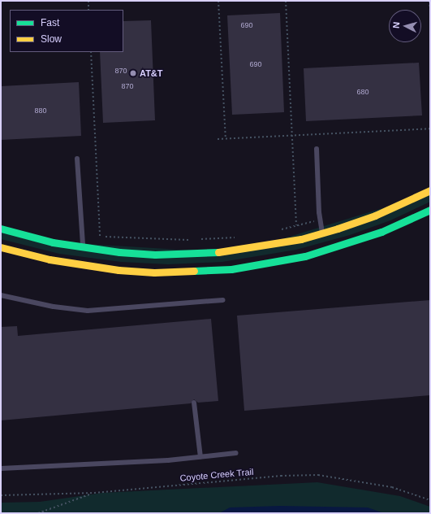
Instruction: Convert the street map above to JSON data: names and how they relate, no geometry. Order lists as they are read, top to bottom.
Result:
{
  "streets": {
    "path": ["Coyote Creek Trail"]
  },
  "places": ["AT&T"],
  "house_numbers": [
    "690",
    "690",
    "870",
    "870",
    "680",
    "880"
  ],
  "legend": ["Fast", "Slow"],
  "north": "left"
}
